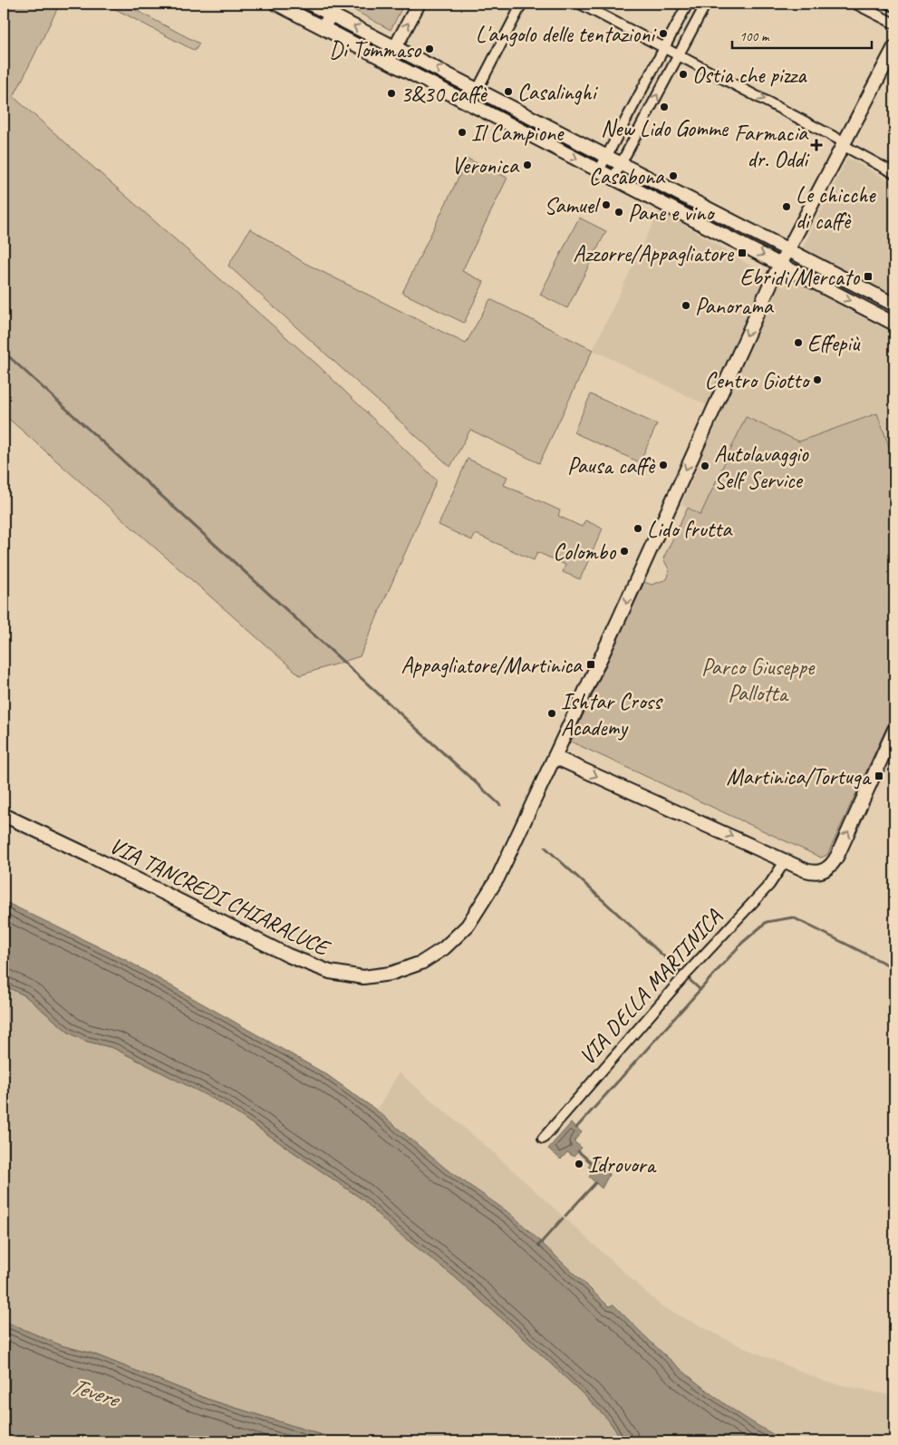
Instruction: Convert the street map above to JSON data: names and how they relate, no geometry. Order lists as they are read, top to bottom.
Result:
{
  "streets": {
    "street": ["VIA TANCREDI CHIARALUCE", "VIA DELLA MARTINICA"]
  },
  "one_way": ["VIA TANCREDI CHIARALUCE"],
  "water": ["Tevere"],
  "parks": ["Parco Giuseppe Pallotta"],
  "places": {
    "other": [
      "L'angolo delle tentazioni",
      "Di Tommaso",
      "Ostia che pizza",
      "Casalinghi",
      "3&30 caffè",
      "New Lido Gomme",
      "Il Campione",
      "Veronica",
      "Casabona",
      "Samuel",
      "Le chicche di caffè",
      "Pane e vino",
      "Panorama",
      "Effepiù",
      "Centro Giotto",
      "Pausa caffè",
      "Autolavaggio Self Service",
      "Lido frutta",
      "Colombo",
      "Ishtar Cross Academy",
      "Idrovora"
    ],
    "health": ["Farmacia dr. Oddi"],
    "transit": [
      "Azzorre/Appagliatore",
      "Ebridi/Mercato",
      "Appagliatore/Martinica",
      "Martinica/Tortuga"
    ]
  },
  "scale_bar": "100 m"
}
